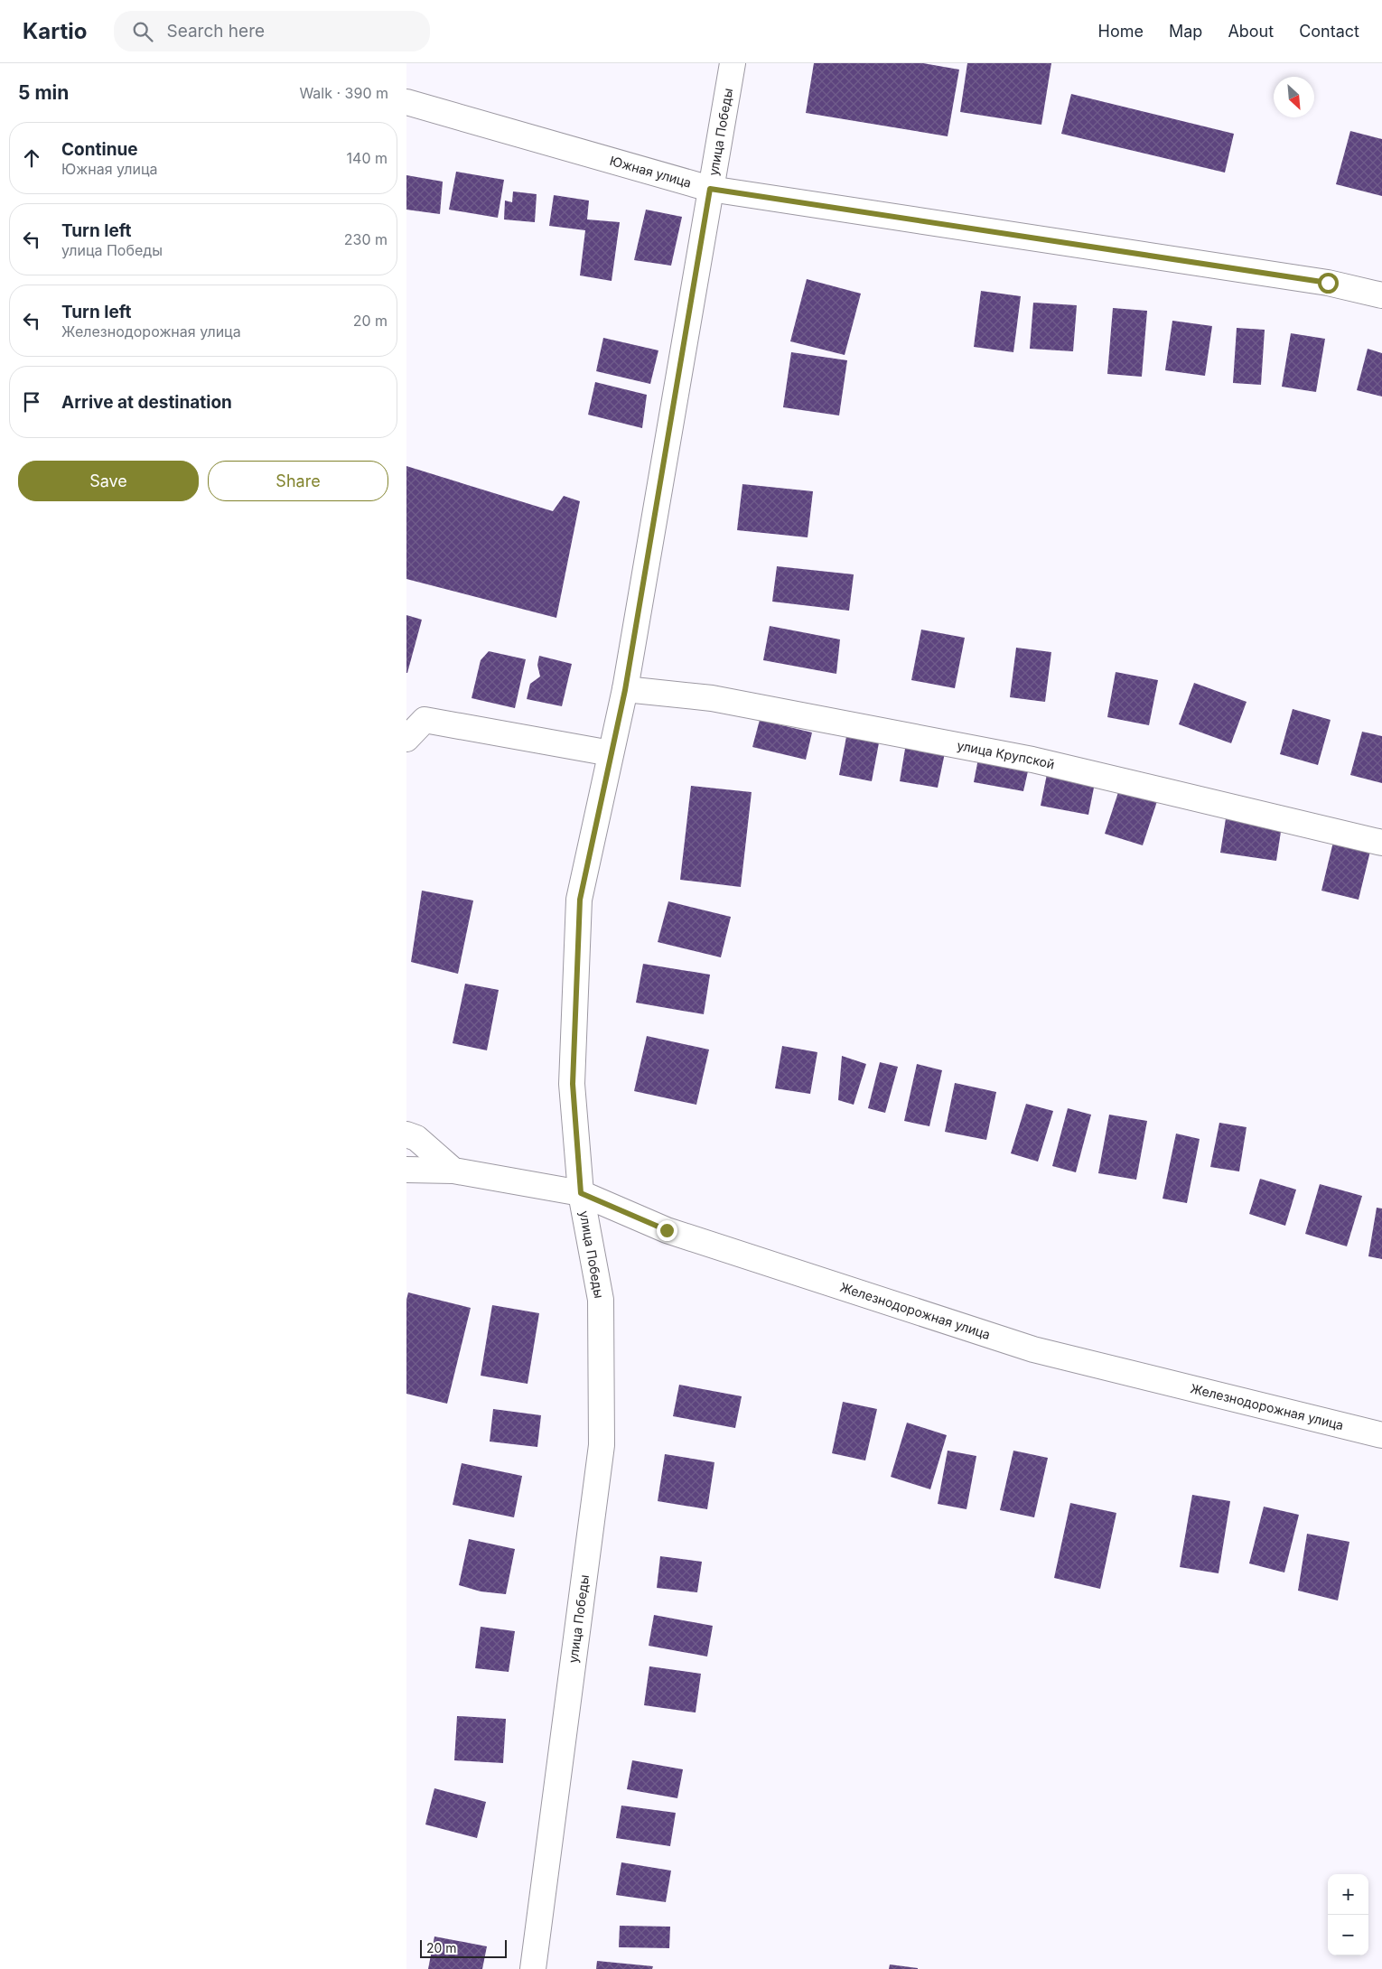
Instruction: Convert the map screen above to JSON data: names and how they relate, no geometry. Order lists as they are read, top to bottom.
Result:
{
  "streets": {
    "street": [
      "улица Победы",
      "Южная улица",
      "улица Крупской",
      "Железнодорожная улица"
    ]
  },
  "crossings": [
    ["улица Победы", "Южная улица"],
    ["улица Победы", "улица Крупской"],
    ["улица Победы", "Железнодорожная улица"]
  ],
  "scale_bar": "20 m",
  "north": "bottom right",
  "page": {
    "header": "Kartio",
    "search": "Search here",
    "nav": [
      "Home",
      "Map",
      "About",
      "Contact"
    ],
    "heading": ["5 min", "Walk · 390 m"],
    "list": [
      ["Continue", "Южная улица", "140 m"],
      ["Turn left", "улица Победы", "230 m"],
      ["Turn left", "Железнодорожная улица", "20 m"],
      "Arrive at destination"
    ],
    "buttons": ["Save", "Share"],
    "map_buttons": ["+", "−"],
    "scale": "20 m"
  }
}
